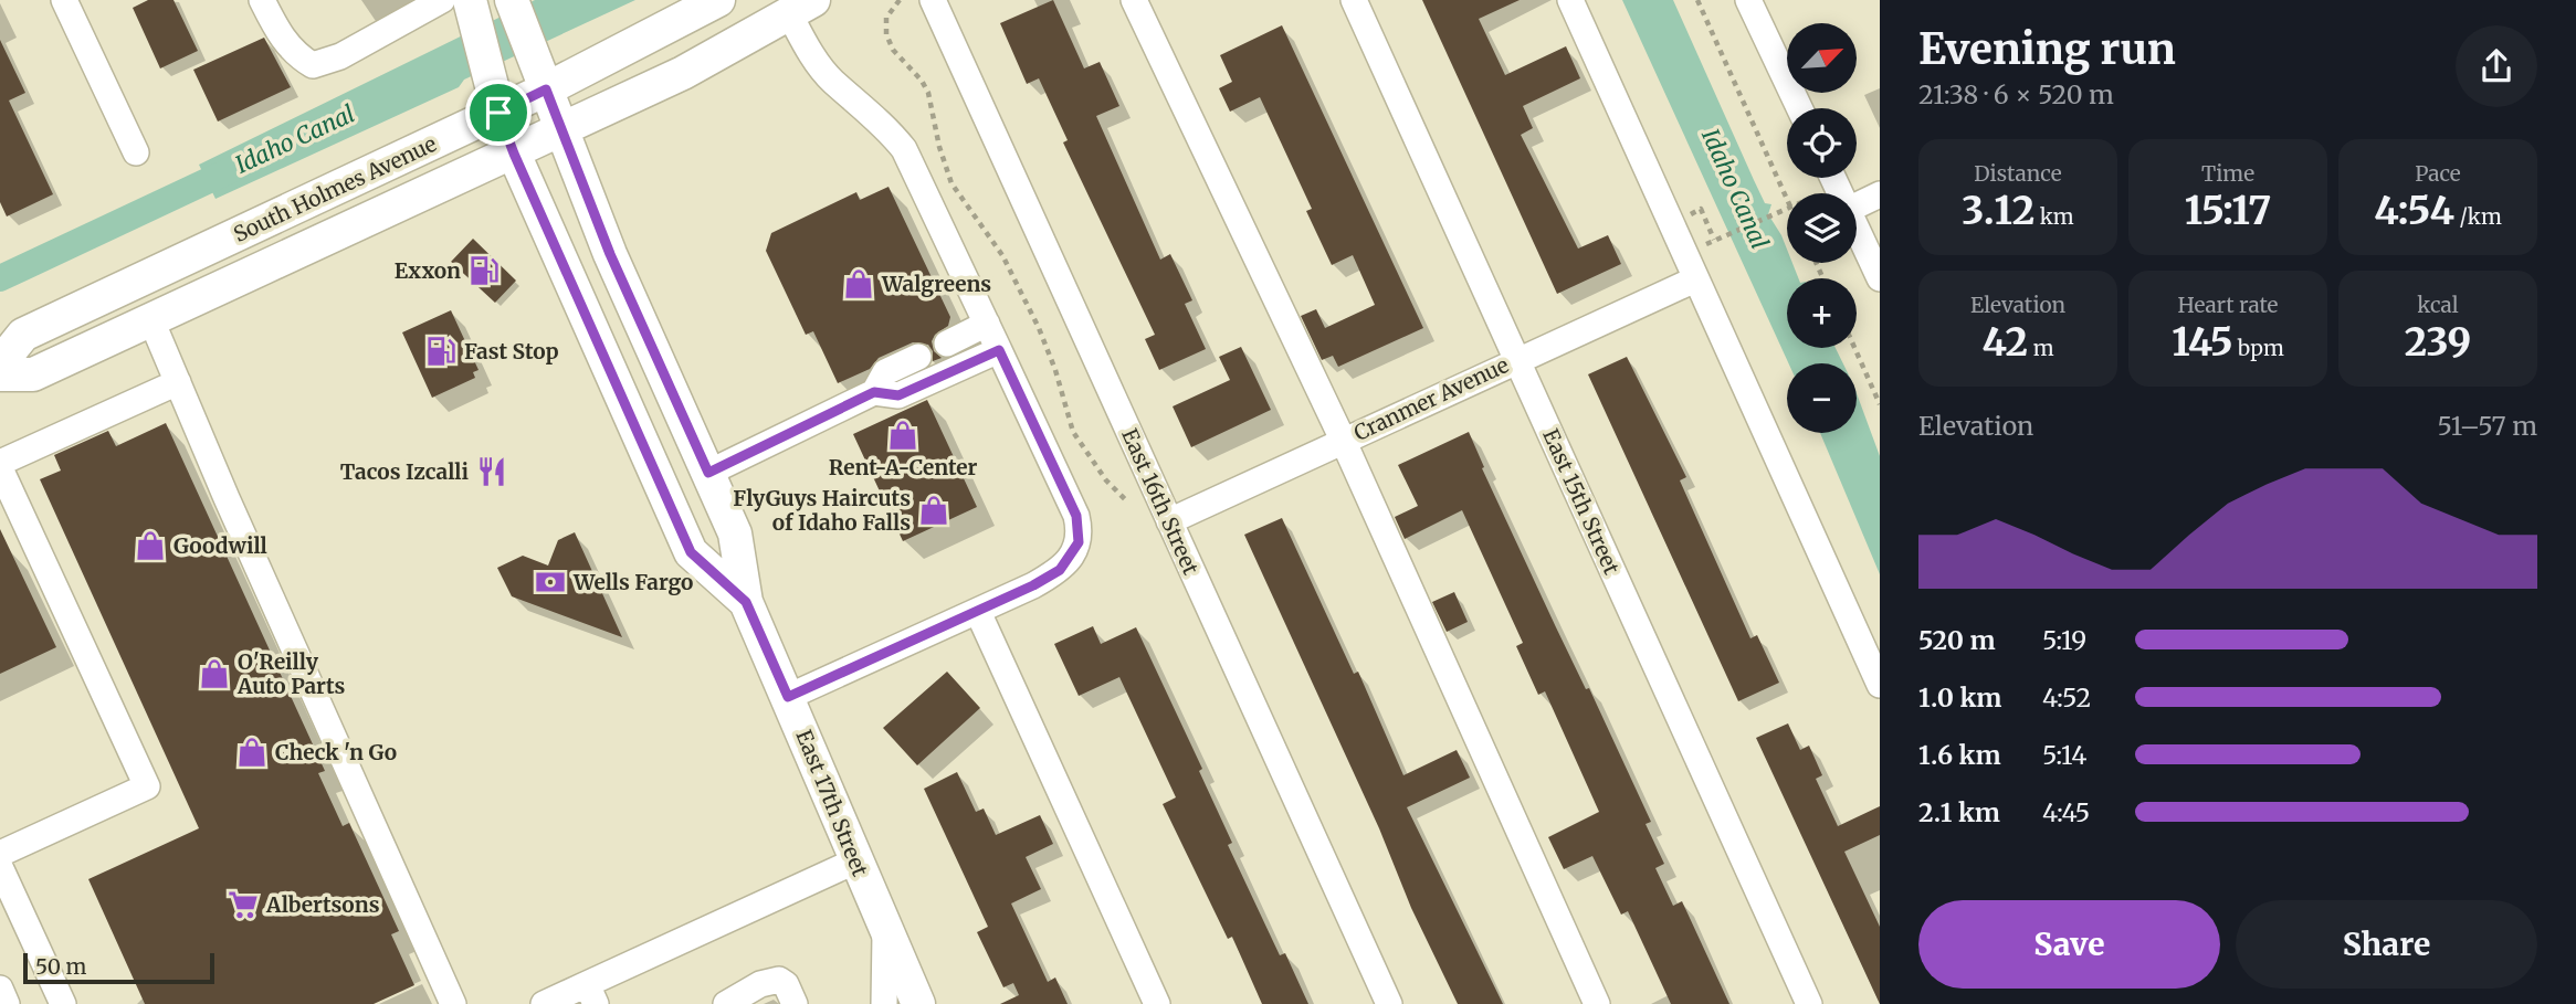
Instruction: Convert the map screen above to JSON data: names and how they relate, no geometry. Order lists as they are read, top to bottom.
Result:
{
  "streets": {
    "main road": ["South Holmes Avenue", "East 17th Street"],
    "street": ["Cranmer Avenue", "East 16th Street", "East 15th Street"]
  },
  "crossings": [
    ["South Holmes Avenue", "East 17th Street"],
    ["Cranmer Avenue", "East 16th Street"],
    ["Cranmer Avenue", "East 15th Street"]
  ],
  "water": ["Idaho Canal"],
  "places": {
    "fuel station": ["Exxon", "Fast Stop"],
    "shop": [
      "Walgreens",
      "Rent-A-Center",
      "FlyGuys Haircuts of Idaho Falls",
      "Goodwill",
      "O'Reilly Auto Parts",
      "Check 'n Go"
    ],
    "restaurant": ["Tacos Izcalli"],
    "bank": ["Wells Fargo"],
    "supermarket": ["Albertsons"]
  },
  "scale_bar": "50 m",
  "north": "top right",
  "page": {
    "heading": ["Evening run", "21:38 · 6 × 520 m"],
    "map_buttons": ["+", "−"],
    "stats": [
      ["Distance", "3.12 km"],
      ["Time", "15:17"],
      ["Pace", "4:54 /km"],
      ["Elevation", "42 m"],
      ["Heart rate", "145 bpm"],
      ["kcal", "239"]
    ],
    "chart": ["Elevation", "51–57 m"],
    "list": [
      {
        "name": "520 m",
        "note": "5:19"
      },
      {
        "name": "1.0 km",
        "note": "4:52"
      },
      {
        "name": "1.6 km",
        "note": "5:14"
      },
      {
        "name": "2.1 km",
        "note": "4:45"
      }
    ],
    "buttons": ["Save", "Share"],
    "scale": "50 m"
  }
}
